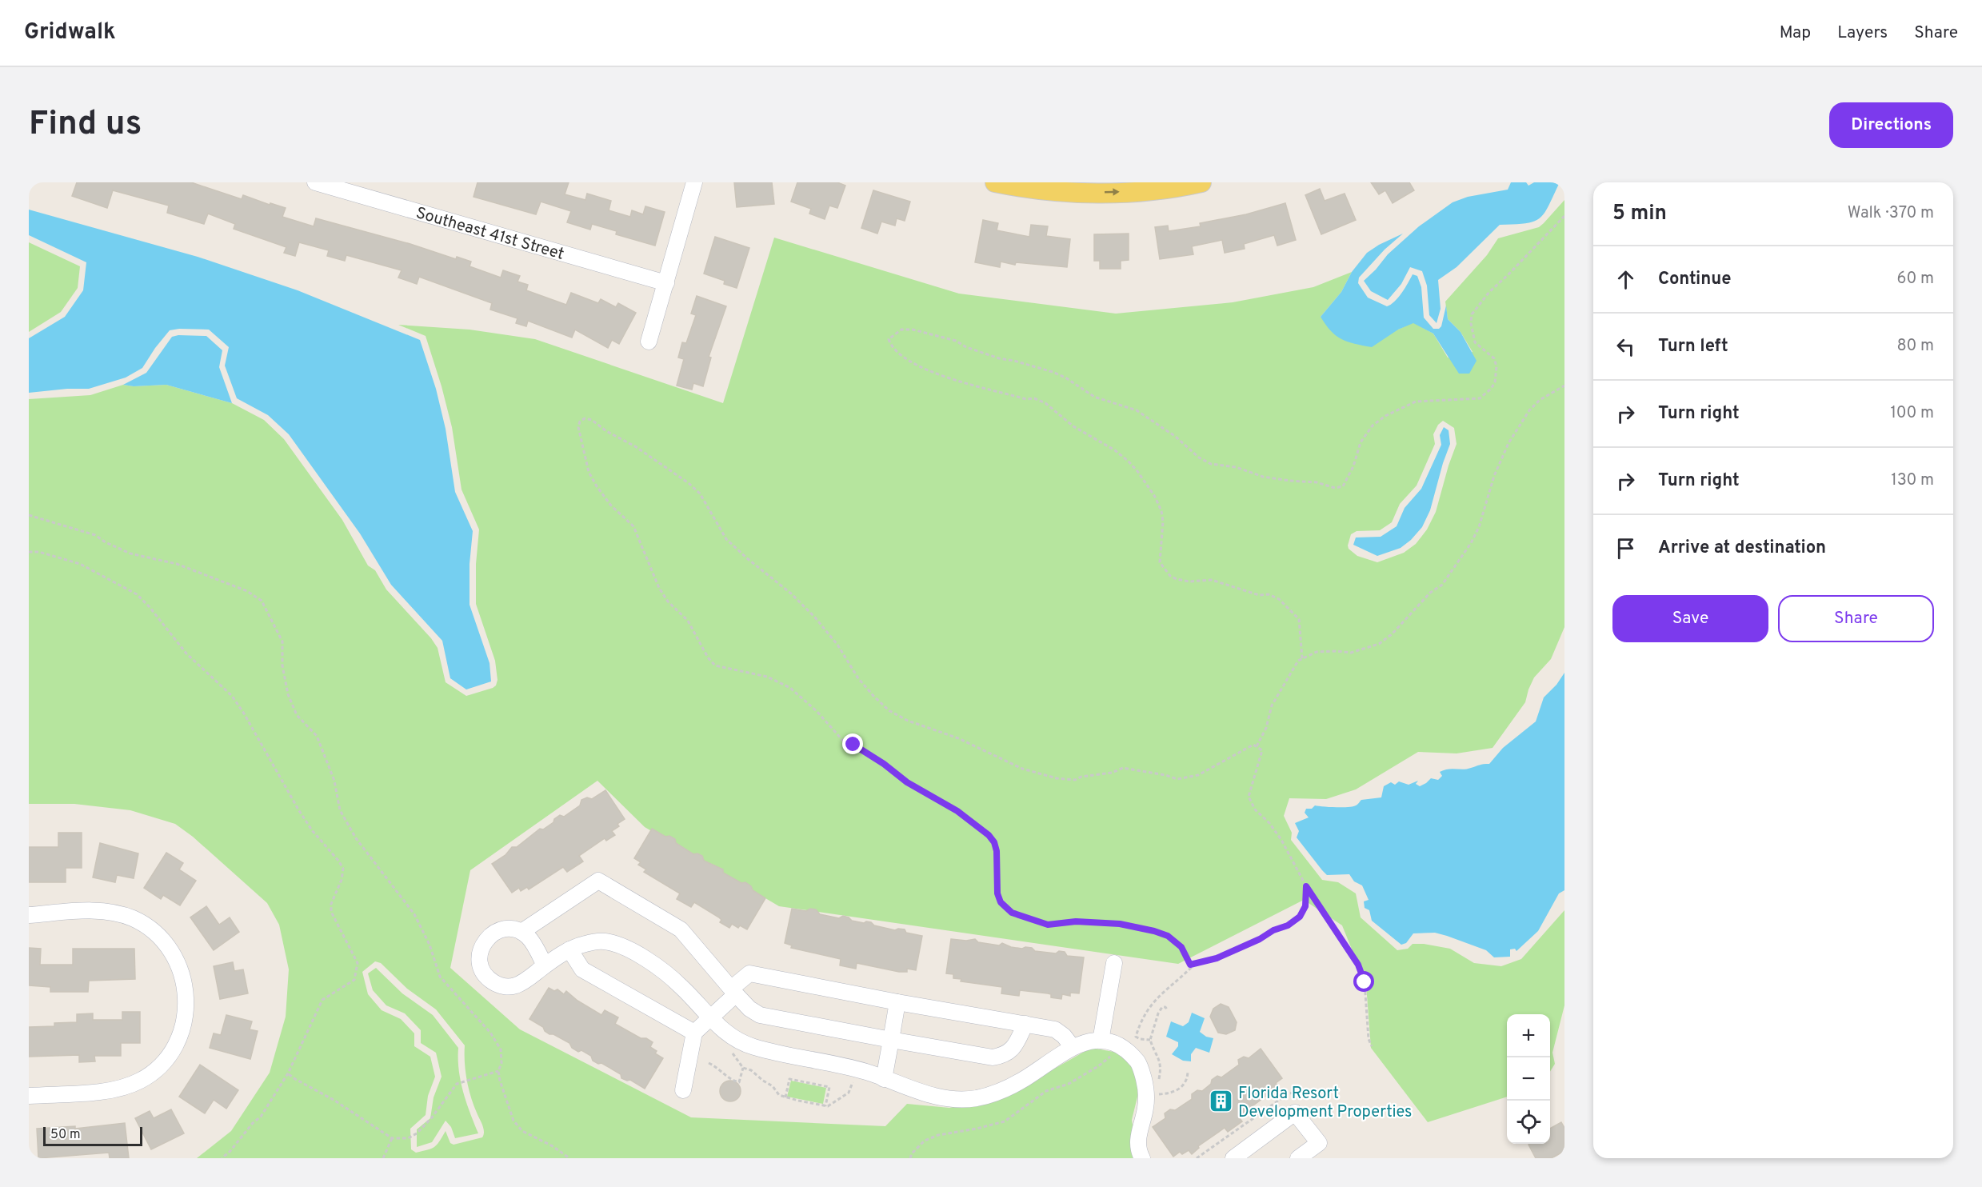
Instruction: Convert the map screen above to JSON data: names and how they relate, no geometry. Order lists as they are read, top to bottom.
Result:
{
  "streets": {
    "street": ["Southeast 41st Street"]
  },
  "places": {
    "building": ["Florida Resort Development Properties"]
  },
  "scale_bar": "50 m",
  "page": {
    "header": "Gridwalk",
    "nav": ["Map", "Layers", "Share"],
    "buttons": [
      "Directions",
      ["Save", "Share"]
    ],
    "title": "Find us",
    "heading": ["5 min", "Walk · 370 m"],
    "list": [
      ["Continue", "60 m"],
      ["Turn left", "80 m"],
      ["Turn right", "100 m"],
      ["Turn right", "130 m"],
      "Arrive at destination"
    ],
    "map_buttons": ["+", "−"],
    "scale": "50 m"
  }
}
